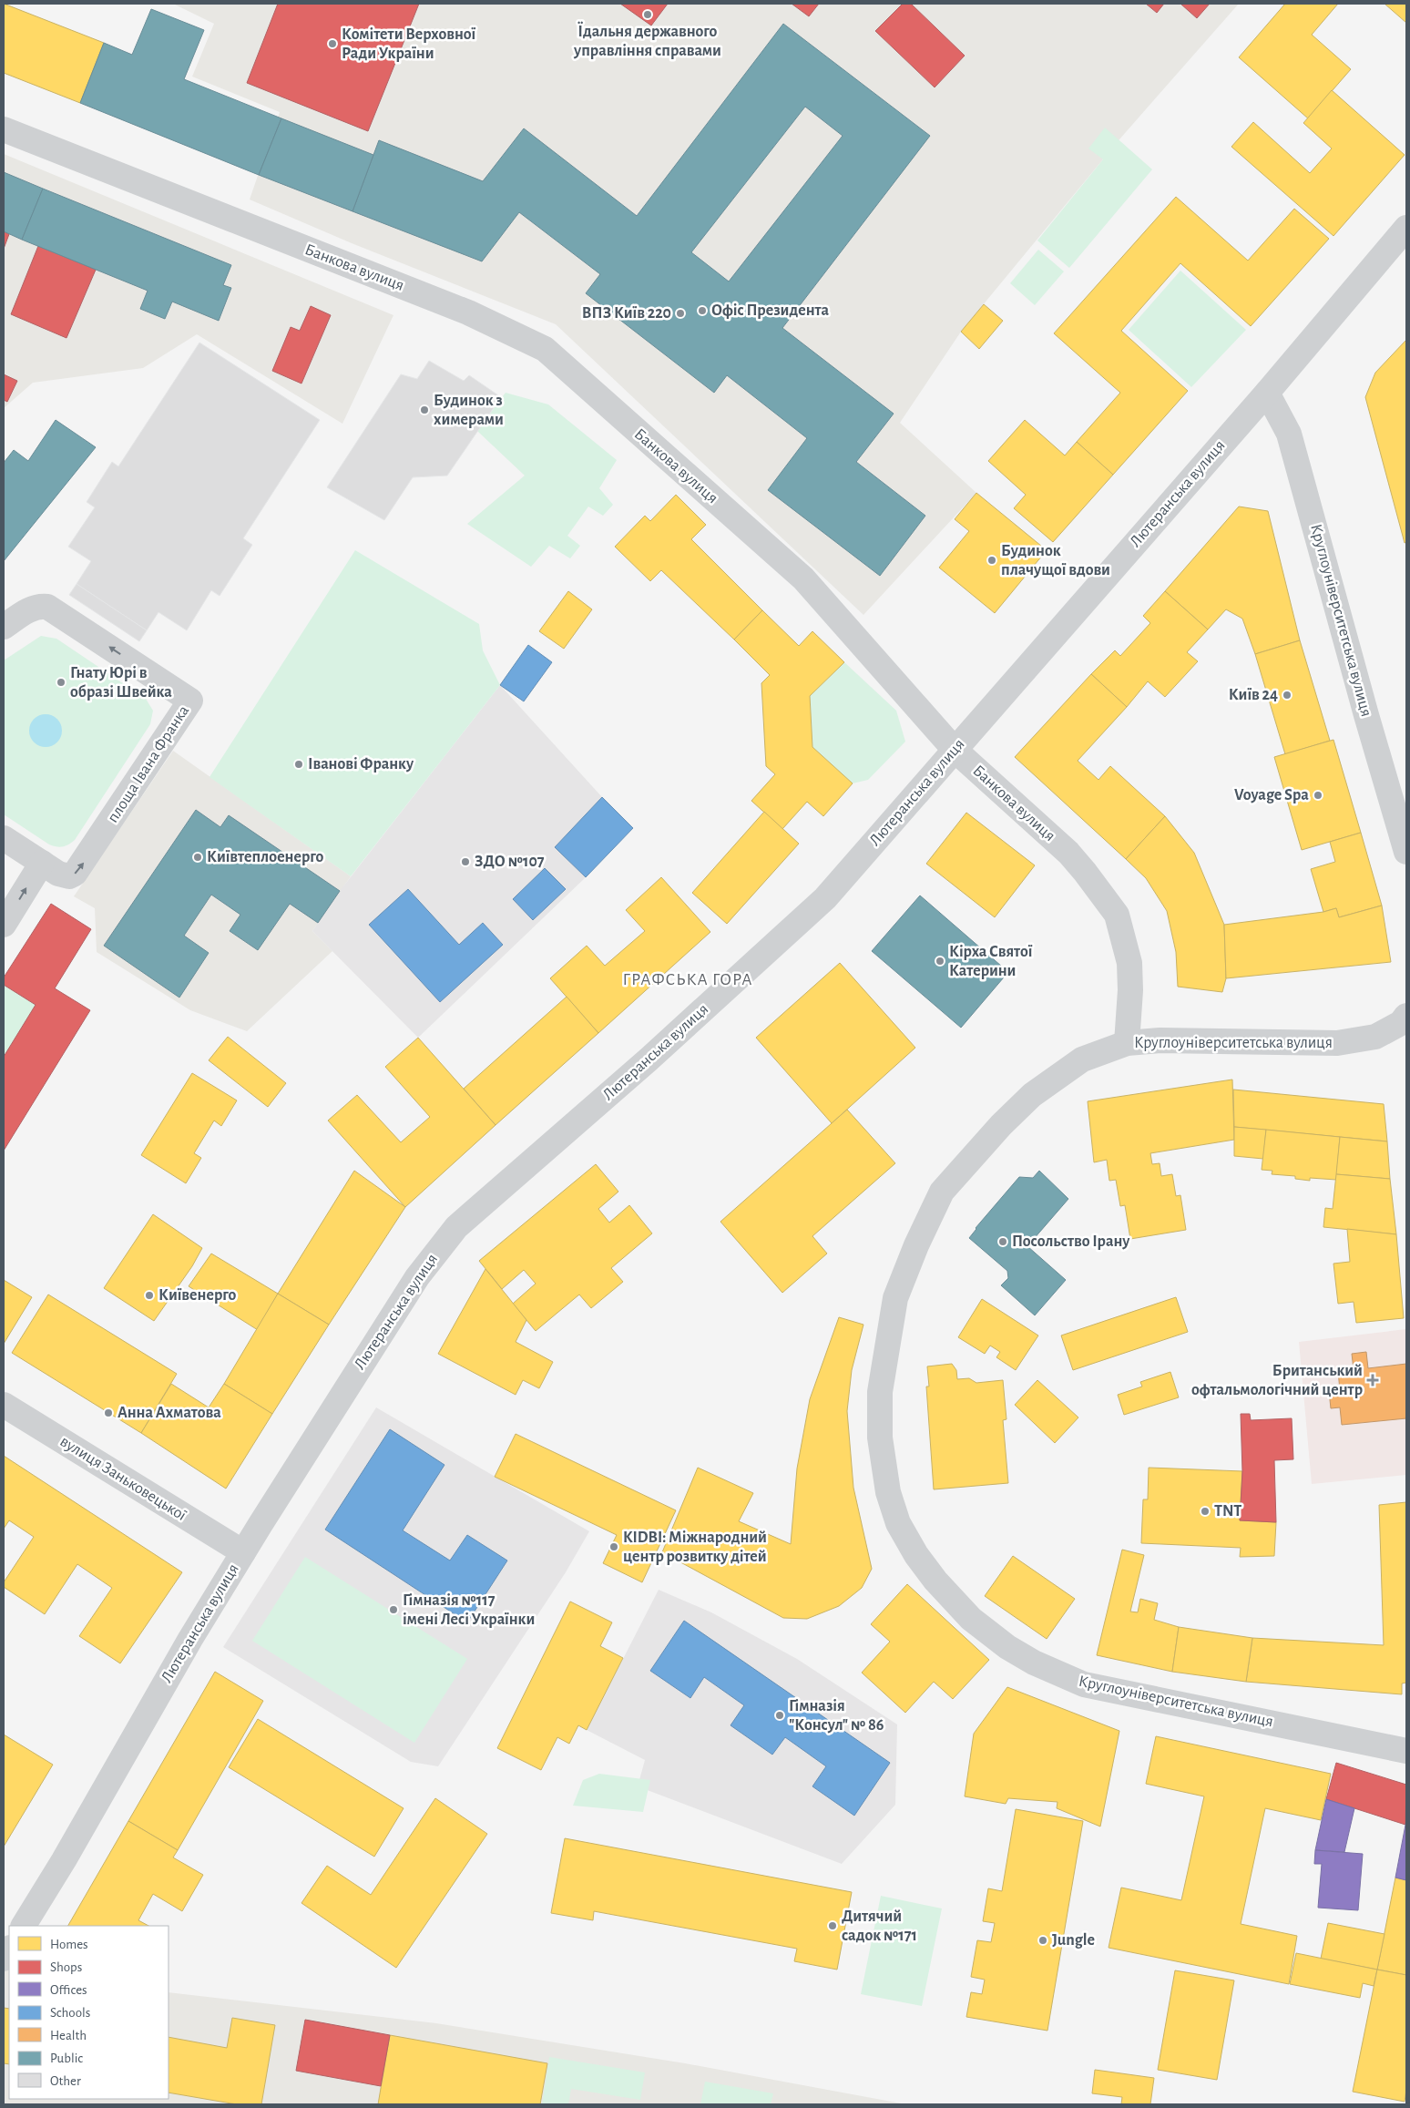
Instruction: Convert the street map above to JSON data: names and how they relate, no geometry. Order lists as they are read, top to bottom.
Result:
{
  "streets": {
    "street": [
      "Банкова вулиця",
      "Лютеранська вулиця",
      "Круглоуніверситетська вулиця",
      "площа Івана Франка",
      "вулиця Заньковецької"
    ]
  },
  "crossings": [
    ["Банкова вулиця", "Лютеранська вулиця"],
    ["Банкова вулиця", "Круглоуніверситетська вулиця"],
    ["Лютеранська вулиця", "Круглоуніверситетська вулиця"],
    ["Лютеранська вулиця", "вулиця Заньковецької"]
  ],
  "districts": ["ГРАФСЬКА ГОРА"],
  "places": {
    "other": [
      "Їдальня державного управління справами",
      "Комітети Верховної Ради України",
      "Офіс Президента",
      "ВПЗ Київ 220",
      "Будинок з химерами",
      "Будинок плачущої вдови",
      "Гнату Юрі в образі Швейка",
      "Київ 24",
      "Іванові Франку",
      "Voyage Spa",
      "Київтеплоенерго",
      "ЗДО №107",
      "Кірха Святої Катерини",
      "Посольство Ірану",
      "Київенерго",
      "Анна Ахматова",
      "TNT",
      "KIDBI: Міжнародний центр розвитку дітей",
      "Гімназія №117 імені Лесі Українки",
      "Гімназія \"Консул\" № 86",
      "Дитячий садок №171",
      "Jungle"
    ],
    "health": ["Британський офтальмологічний центр"]
  },
  "legend": [
    "Homes",
    "Shops",
    "Offices",
    "Schools",
    "Health",
    "Public",
    "Other"
  ]
}
